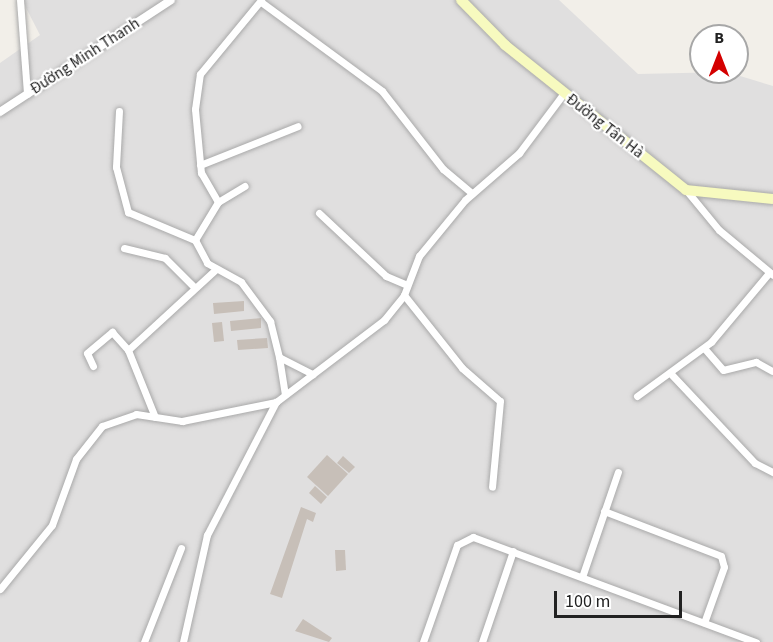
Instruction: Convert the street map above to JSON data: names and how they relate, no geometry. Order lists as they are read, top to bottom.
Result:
{
  "streets": {
    "main road": ["Đường Tân Hà"],
    "street": ["Đường Minh Thanh"]
  },
  "scale_bar": "100 m",
  "north": "top"
}
